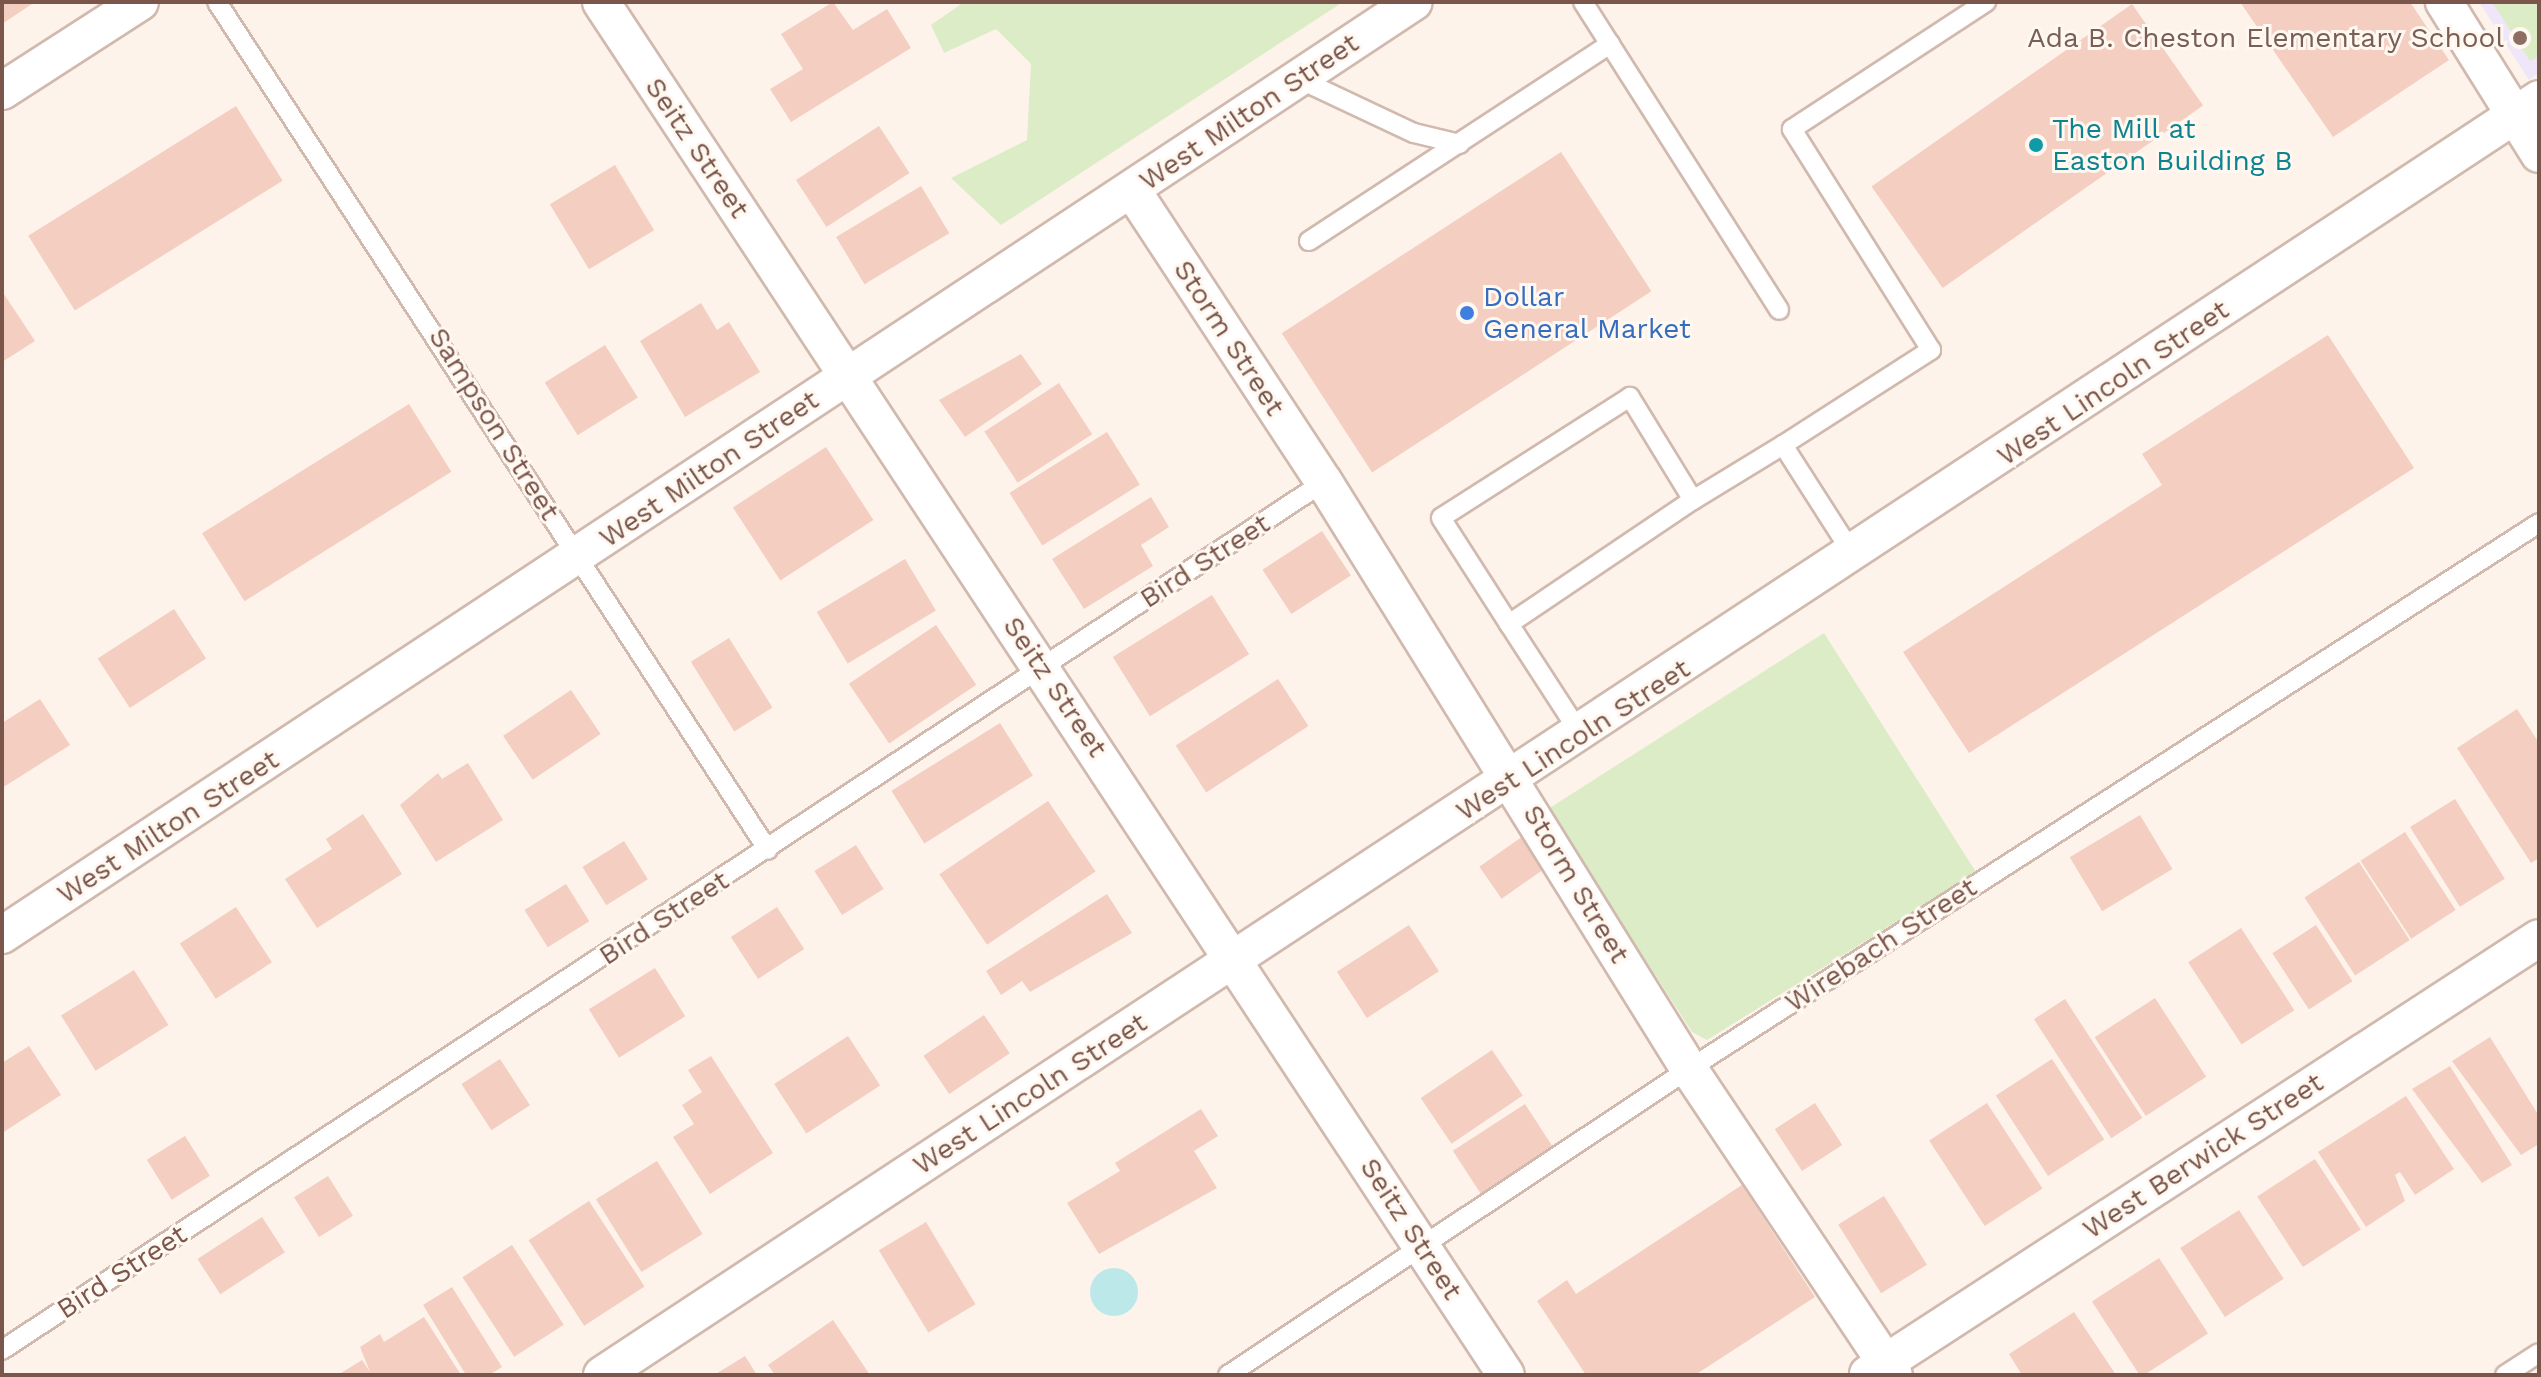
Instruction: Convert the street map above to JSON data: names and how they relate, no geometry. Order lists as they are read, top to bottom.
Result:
{
  "streets": {
    "street": [
      "West Milton Street",
      "Seitz Street",
      "Storm Street",
      "West Lincoln Street",
      "West Berwick Street"
    ],
    "lane": ["Sampson Street", "Bird Street", "Wirebach Street"]
  },
  "crossings": [
    ["West Milton Street", "Seitz Street"],
    ["West Milton Street", "Storm Street"],
    ["West Milton Street", "Sampson Street"],
    ["Seitz Street", "West Lincoln Street"],
    ["Seitz Street", "Bird Street"],
    ["Seitz Street", "Wirebach Street"],
    ["Storm Street", "West Lincoln Street"],
    ["Storm Street", "Bird Street"],
    ["Storm Street", "Wirebach Street"],
    ["Storm Street", "West Berwick Street"],
    ["Sampson Street", "Bird Street"]
  ],
  "places": ["Ada B. Cheston Elementary School", "The Mill at Easton Building B", "Dollar General Market"]
}
